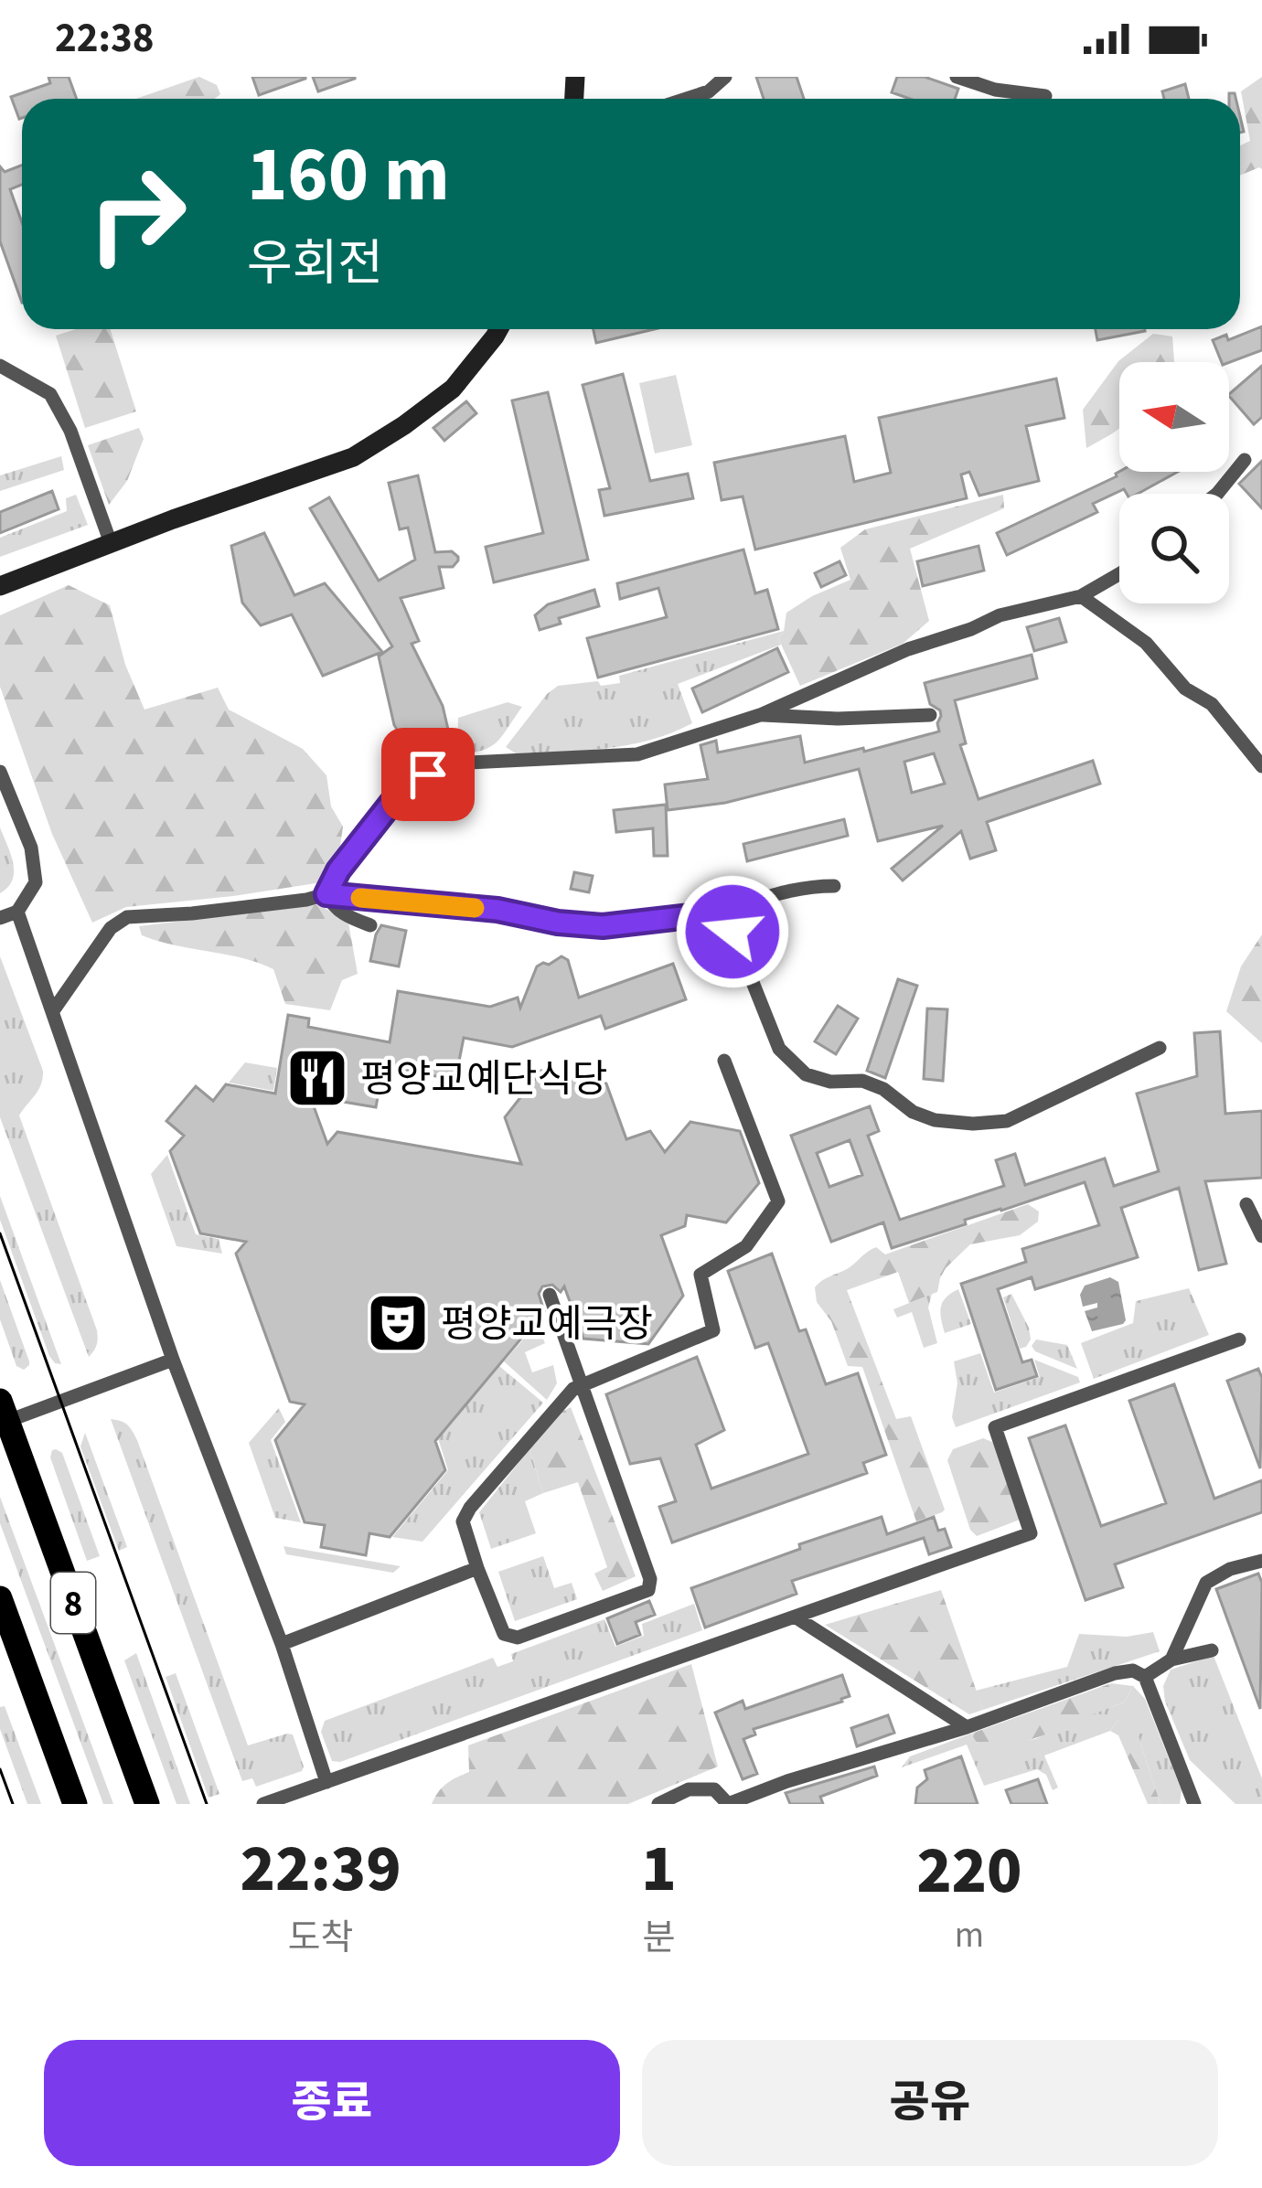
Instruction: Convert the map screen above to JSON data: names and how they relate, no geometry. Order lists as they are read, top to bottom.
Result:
{
  "streets": {
    "highway": ["8"]
  },
  "places": {
    "restaurant": ["평양교예단식당"],
    "theatre": ["평양교예극장"]
  },
  "north": "left",
  "page": {
    "status": "22:38",
    "turn": ["160 m", "우회전"],
    "eta": [
      "22:39",
      "도착",
      "1",
      "분",
      "220",
      "m"
    ],
    "buttons": ["종료", "공유"]
  }
}
